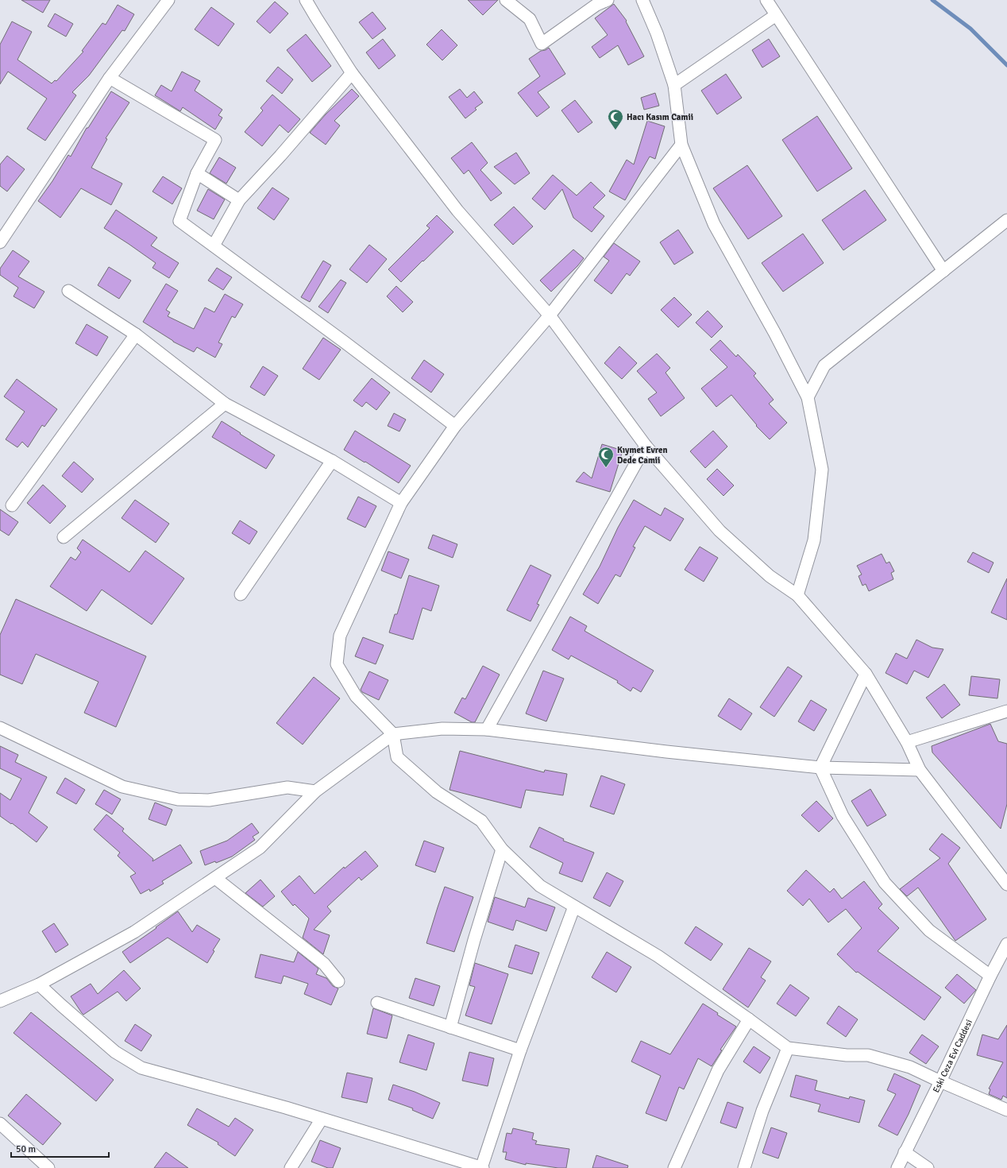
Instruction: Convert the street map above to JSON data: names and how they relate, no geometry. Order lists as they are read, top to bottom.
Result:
{
  "streets": {
    "street": ["Eski Ceza Evi Caddesi"]
  },
  "places": {
    "mosque": ["Hacı Kasım Camii", "Kıymet Evren Dede Camii"]
  },
  "scale_bar": "50 m"
}
